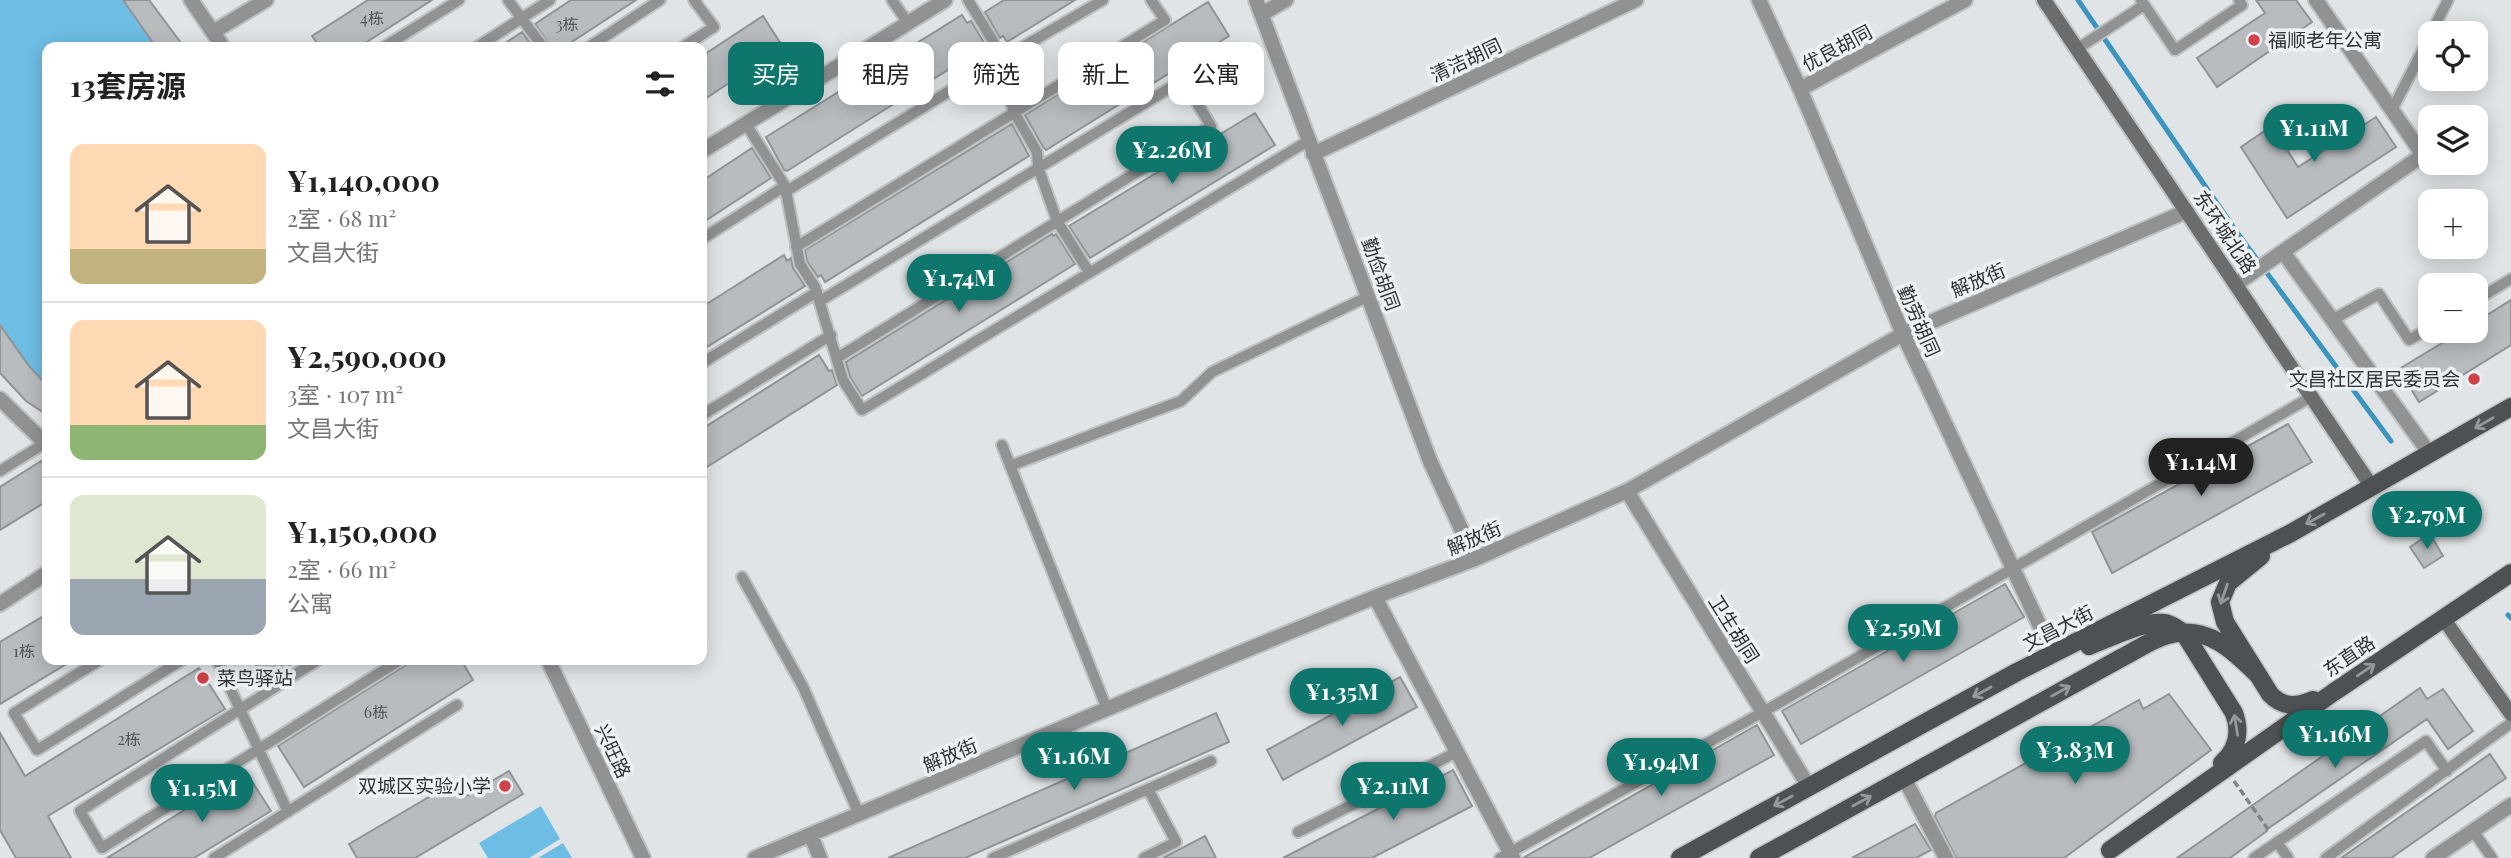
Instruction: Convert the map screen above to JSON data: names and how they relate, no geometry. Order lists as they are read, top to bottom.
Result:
{
  "streets": {
    "main road": ["东环城北路", "文昌大街", "东直路"],
    "street": [
      "优良胡同",
      "清洁胡同",
      "勤俭胡同",
      "解放街",
      "勤劳胡同",
      "卫生胡同",
      "兴旺路"
    ]
  },
  "crossings": [
    ["优良胡同", "勤劳胡同"],
    ["清洁胡同", "勤俭胡同"],
    ["东环城北路", "解放街"],
    ["东环城北路", "文昌大街"],
    ["勤俭胡同", "解放街"],
    ["解放街", "勤劳胡同"],
    ["解放街", "卫生胡同"],
    ["勤劳胡同", "文昌大街"],
    ["文昌大街", "卫生胡同"]
  ],
  "places": [
    "福顺老年公寓",
    "文昌社区居民委员会",
    "菜鸟驿站",
    "双城区实验小学"
  ],
  "house_numbers": [
    "4栋",
    "3栋",
    "1栋",
    "6栋",
    "2栋"
  ],
  "page": {
    "map_buttons": ["+", "−"],
    "chip": [
      "买房",
      "租房",
      "筛选",
      "新上",
      "公寓"
    ],
    "heading": "13套房源",
    "price": [
      "¥1.11M",
      "¥2.26M",
      "¥1.74M",
      "¥1.14M",
      "¥2.79M",
      "¥2.59M",
      "¥1.35M",
      "¥1.16M",
      "¥3.83M",
      "¥1.16M",
      "¥1.94M",
      "¥2.11M",
      "¥1.15M"
    ],
    "list": [
      {
        "name": "¥1,140,000",
        "note": "2室 · 68 m² · 文昌大街"
      },
      {
        "name": "¥2,590,000",
        "note": "3室 · 107 m² · 文昌大街"
      },
      {
        "name": "¥1,150,000",
        "note": "2室 · 66 m² · 公寓"
      }
    ]
  }
}
